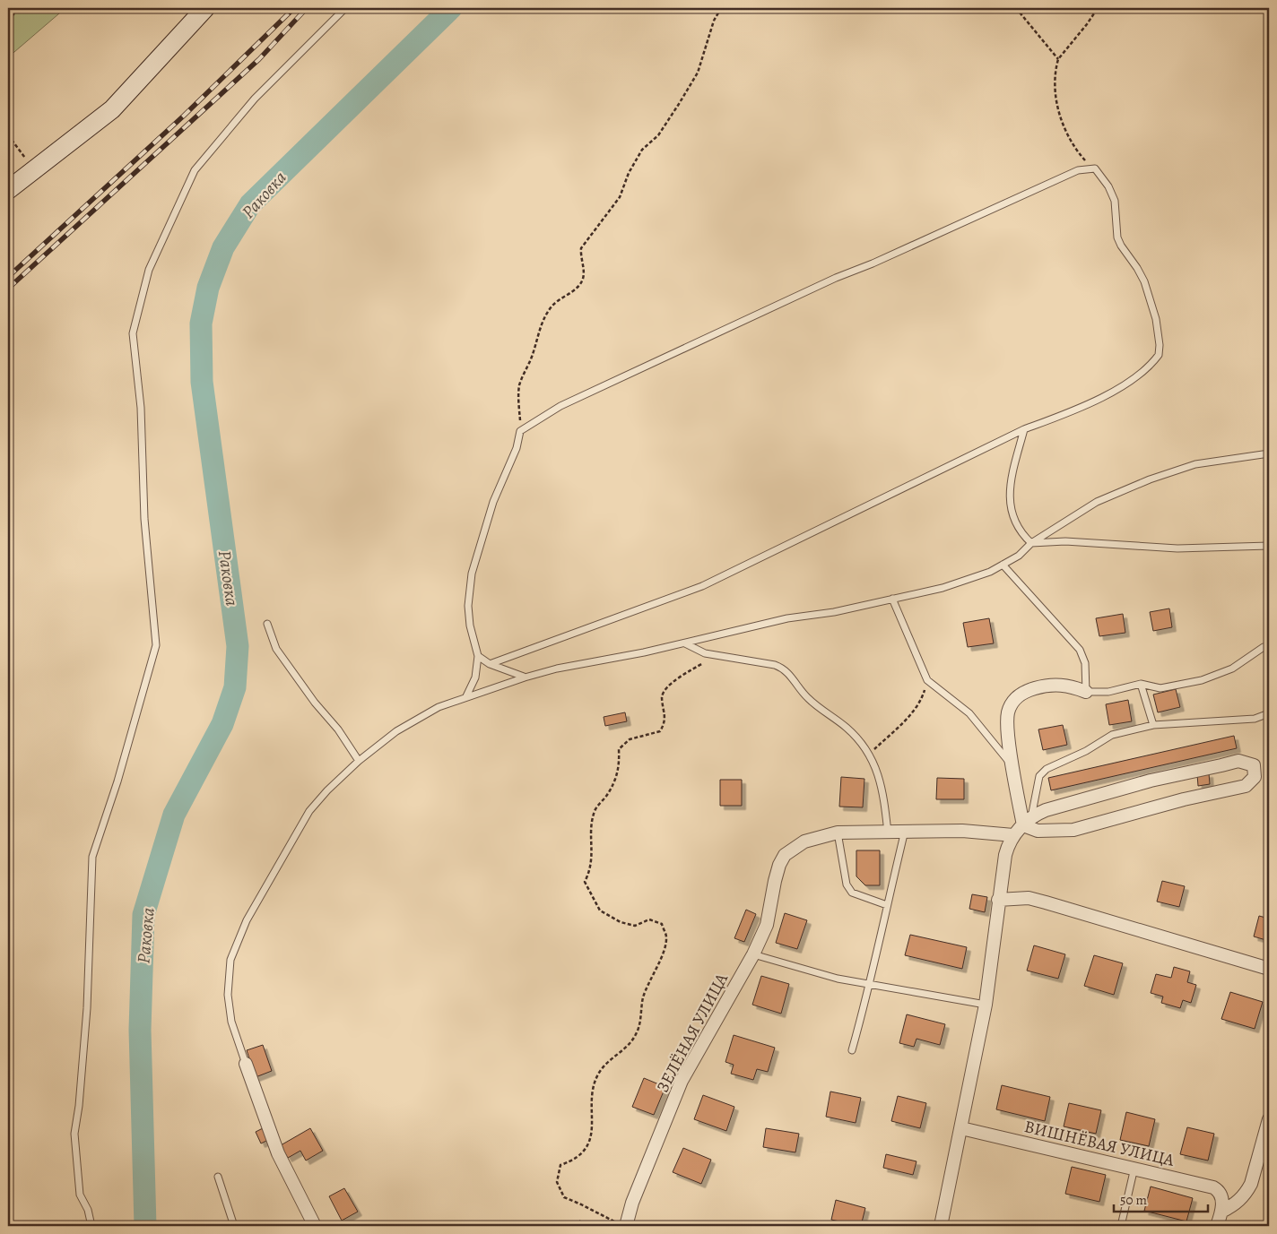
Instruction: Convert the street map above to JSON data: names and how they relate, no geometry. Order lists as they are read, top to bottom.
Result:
{
  "streets": {
    "street": ["ЗЕЛЁНАЯ УЛИЦА", "ВИШНЁВАЯ УЛИЦА"]
  },
  "water": ["Раковка"],
  "scale_bar": "50 m"
}
